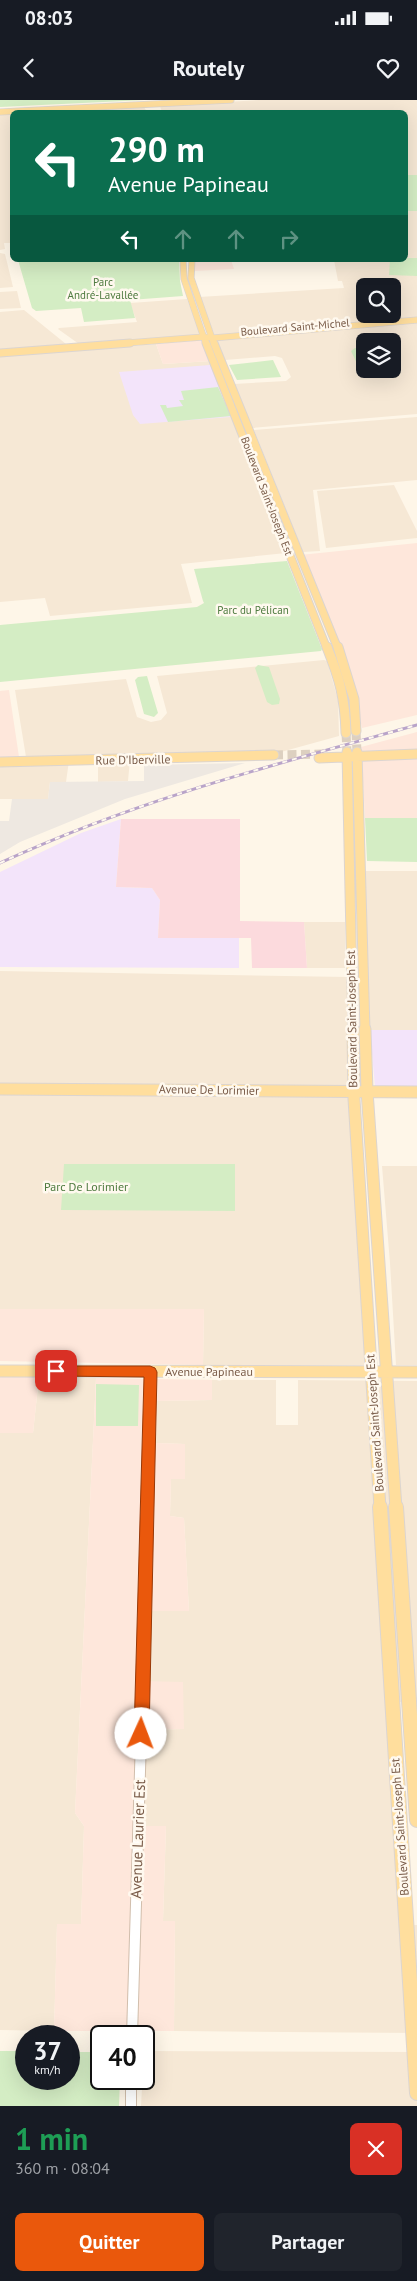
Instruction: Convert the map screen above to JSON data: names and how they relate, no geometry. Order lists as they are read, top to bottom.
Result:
{
  "streets": {
    "main road": [
      "Boulevard Saint-Michel",
      "Boulevard Saint-Joseph Est",
      "Rue D'Iberville",
      "Avenue De Lorimier",
      "Avenue Papineau"
    ],
    "street": ["Avenue Laurier Est"]
  },
  "crossings": [
    ["Boulevard Saint-Michel", "Boulevard Saint-Joseph Est"],
    ["Boulevard Saint-Joseph Est", "Avenue De Lorimier"],
    ["Boulevard Saint-Joseph Est", "Avenue Papineau"],
    ["Avenue Papineau", "Avenue Laurier Est"]
  ],
  "parks": ["Parc André-Lavallée", "Parc du Pélican", "Parc De Lorimier"],
  "page": {
    "status": "08:03",
    "header": "Routely",
    "turn": ["290 m", "Avenue Papineau"],
    "speed": "37 km/h",
    "limit": "40",
    "heading": ["1 min", "360 m · 08:04"],
    "buttons": ["Quitter", "Partager"]
  }
}
